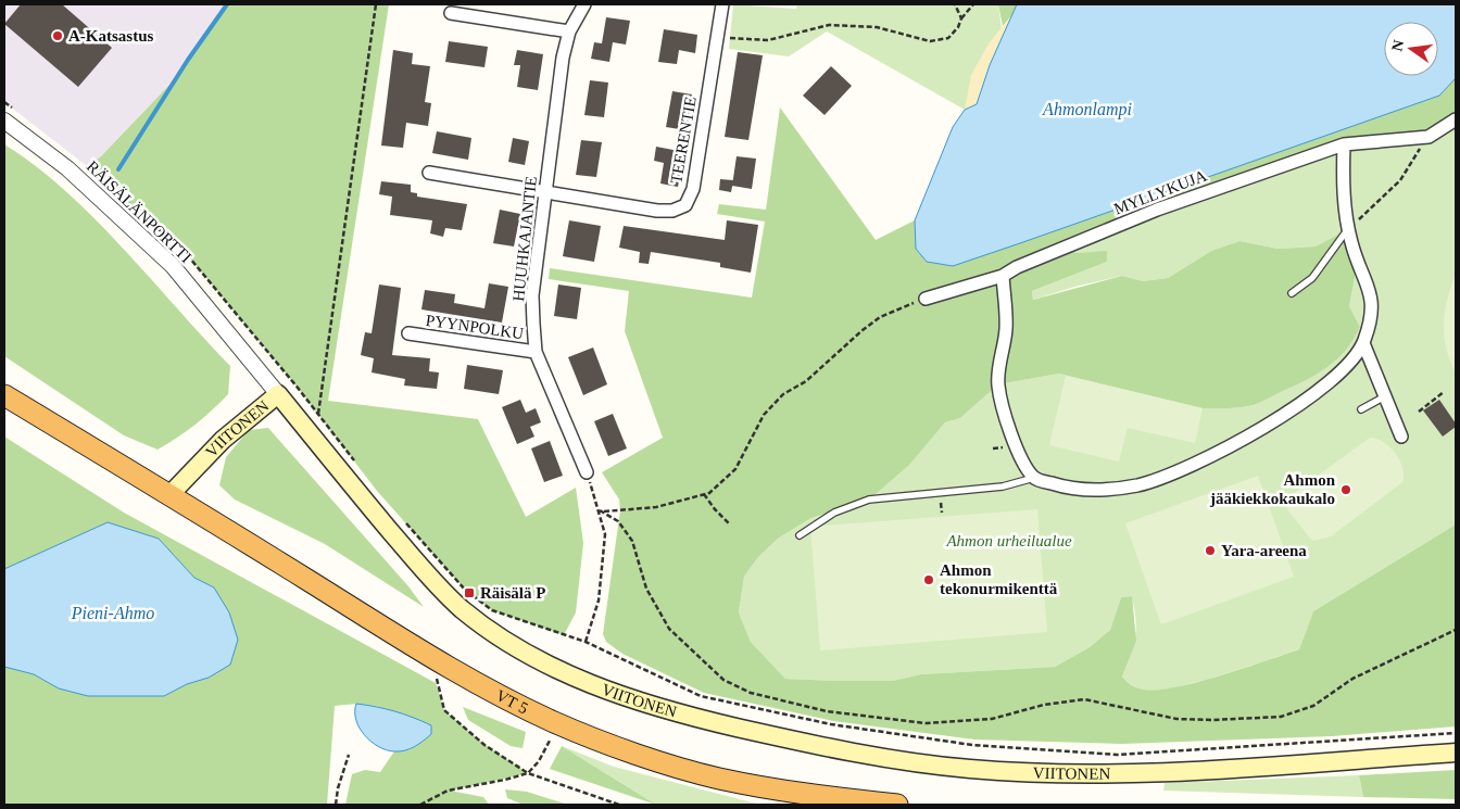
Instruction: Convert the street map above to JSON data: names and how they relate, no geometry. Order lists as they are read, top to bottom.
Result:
{
  "streets": {
    "highway": ["VT 5"],
    "main road": ["VIITONEN"],
    "street": [
      "TEERENTIE",
      "MYLLYKUJA",
      "RÄISÄLÄNPORTTI",
      "HUUHKAJANTIE",
      "PYYNPOLKU"
    ]
  },
  "crossings": [
    ["TEERENTIE", "HUUHKAJANTIE"],
    ["RÄISÄLÄNPORTTI", "VIITONEN"],
    ["HUUHKAJANTIE", "PYYNPOLKU"],
    ["VIITONEN", "VT 5"]
  ],
  "water": ["Ahmonlampi", "Pieni-Ahmo"],
  "parks": ["Ahmon urheilualue"],
  "places": {
    "other": [
      "A-Katsastus",
      "Ahmon jääkiekkokaukalo",
      "Yara-areena",
      "Ahmon tekonurmikenttä"
    ],
    "transit": ["Räisälä P"]
  },
  "north": "left"
}
